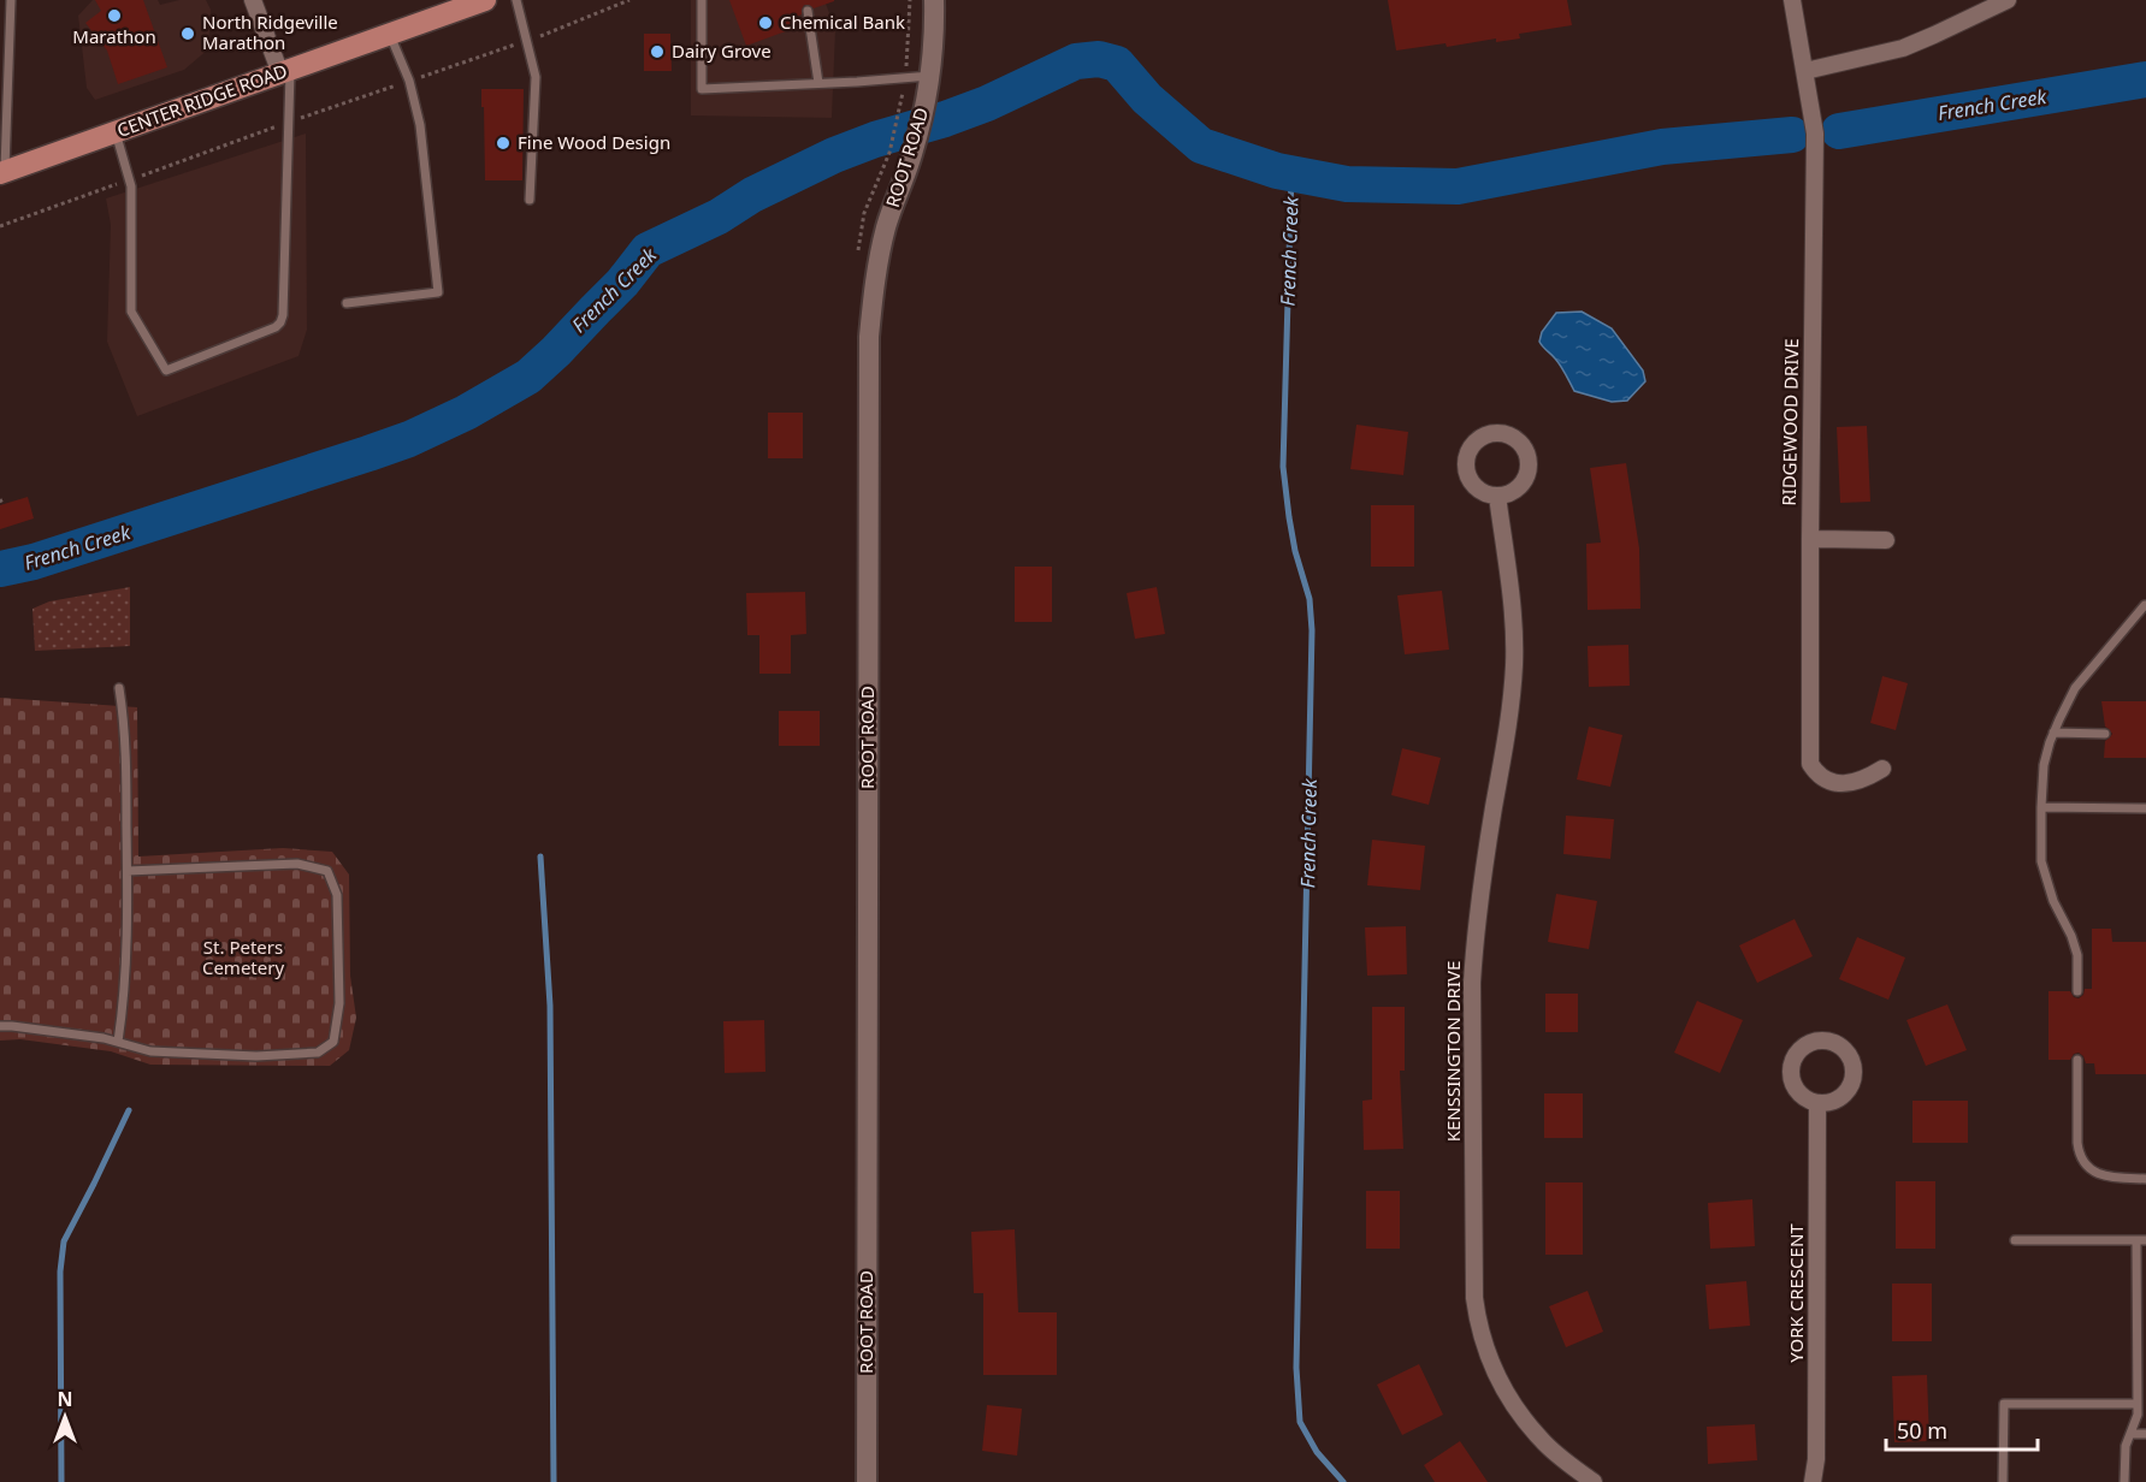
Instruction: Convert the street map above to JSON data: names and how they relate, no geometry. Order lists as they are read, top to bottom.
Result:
{
  "streets": {
    "main road": ["CENTER RIDGE ROAD"],
    "street": [
      "ROOT ROAD",
      "RIDGEWOOD DRIVE",
      "KENSSINGTON DRIVE",
      "YORK CRESCENT"
    ]
  },
  "water": ["French Creek"],
  "parks": ["St. Peters Cemetery"],
  "places": [
    "Marathon",
    "Chemical Bank",
    "North Ridgeville Marathon",
    "Dairy Grove",
    "Fine Wood Design"
  ],
  "scale_bar": "50 m",
  "north": "top"
}
